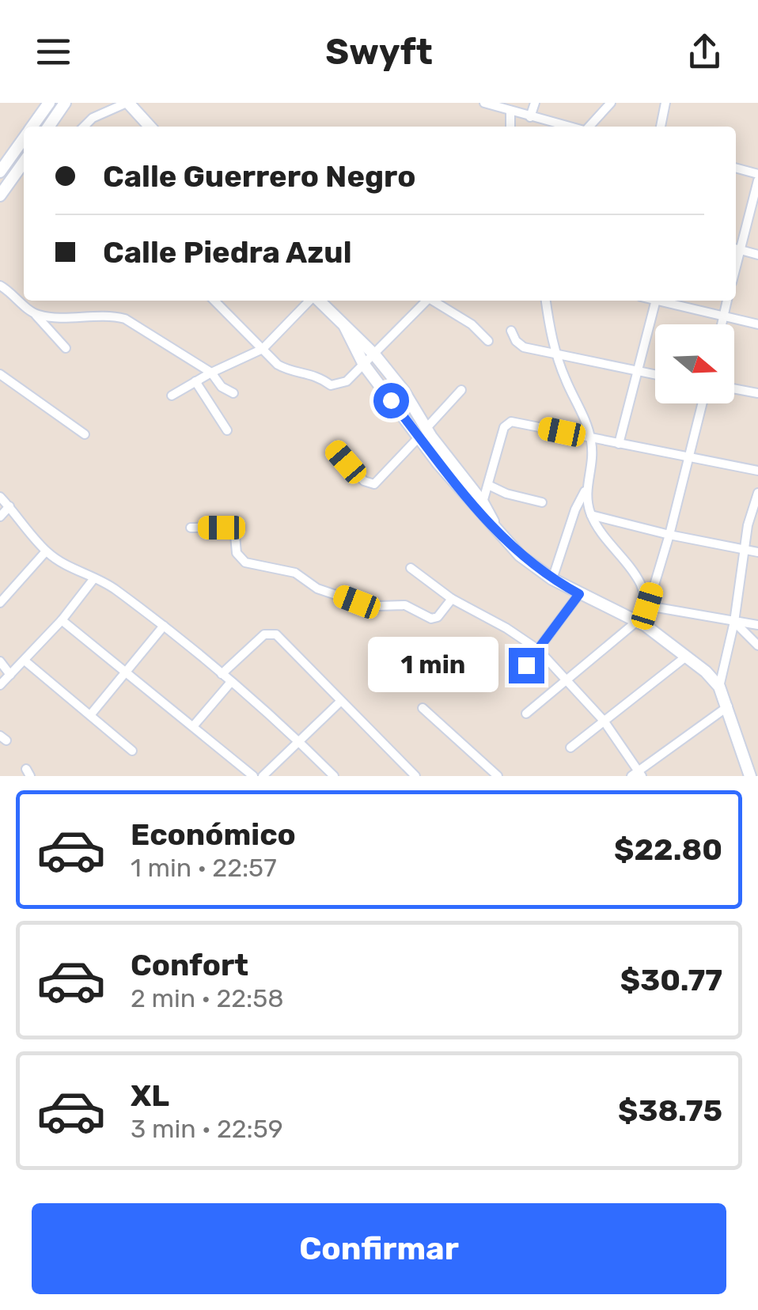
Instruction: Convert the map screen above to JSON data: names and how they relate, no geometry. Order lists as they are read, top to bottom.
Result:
{
  "north": "right",
  "page": {
    "header": "Swyft",
    "banner": ["Calle Guerrero Negro", "Calle Piedra Azul"],
    "bubble": "1 min",
    "list": [
      {
        "name": "Económico",
        "note": "1 min · 22:57",
        "value": "$22.80"
      },
      {
        "name": "Confort",
        "note": "2 min · 22:58",
        "value": "$30.77"
      },
      {
        "name": "XL",
        "note": "3 min · 22:59",
        "value": "$38.75"
      }
    ],
    "buttons": "Confirmar"
  }
}
